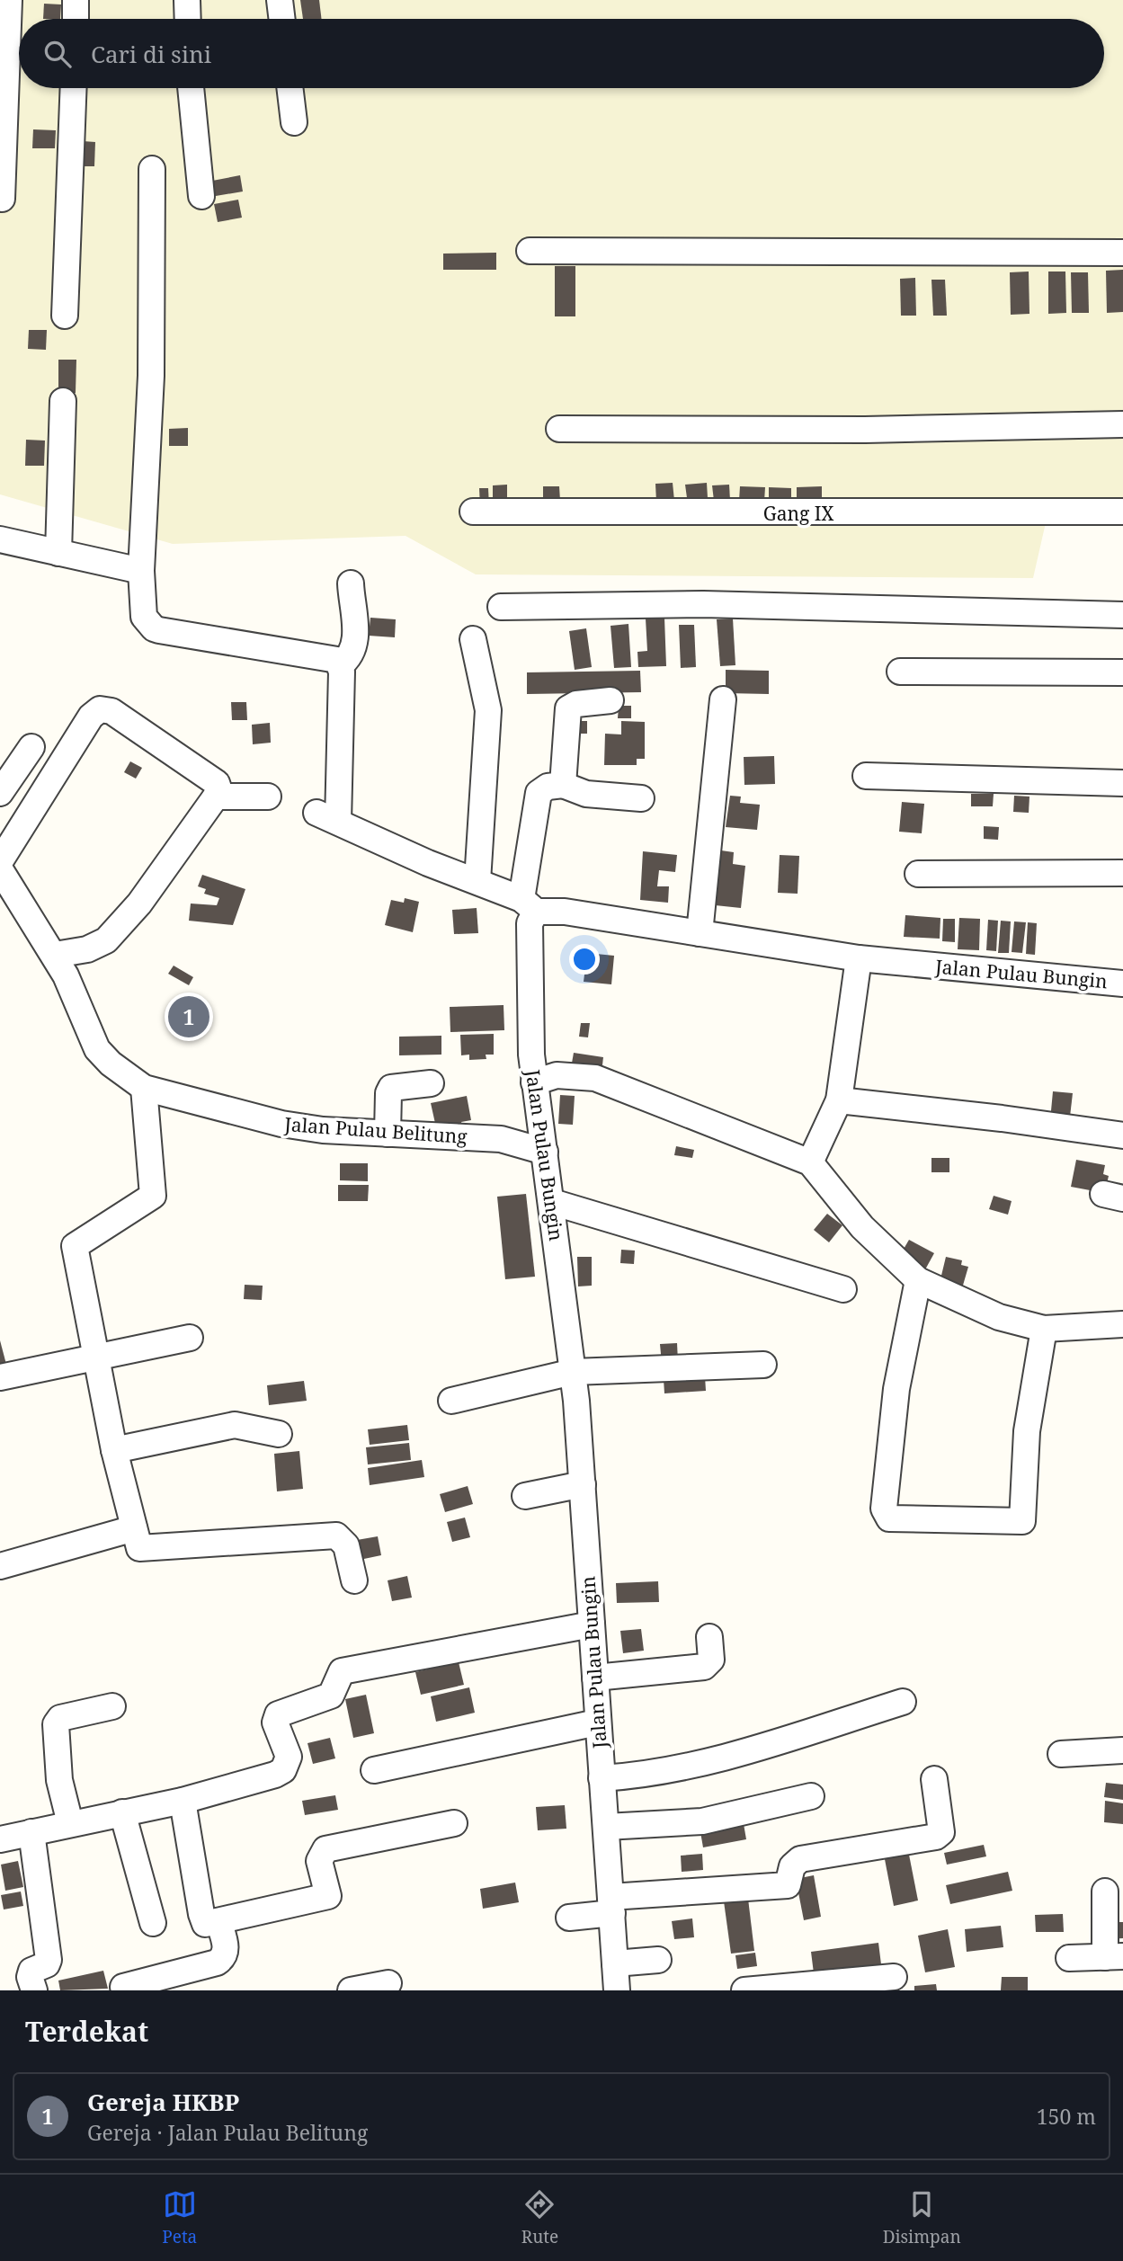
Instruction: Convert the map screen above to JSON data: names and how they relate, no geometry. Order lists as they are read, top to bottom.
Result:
{
  "streets": {
    "street": ["Gang IX", "Jalan Pulau Bungin", "Jalan Pulau Belitung"]
  },
  "crossings": [
    ["Jalan Pulau Bungin", "Jalan Pulau Belitung"]
  ],
  "page": {
    "search": "Cari di sini",
    "pins": "1",
    "heading": "Terdekat",
    "list": [
      {
        "mark": "1",
        "name": "Gereja HKBP",
        "note": "Gereja · Jalan Pulau Belitung",
        "value": "150 m"
      }
    ],
    "nav": ["Peta", "Rute", "Disimpan"]
  }
}
